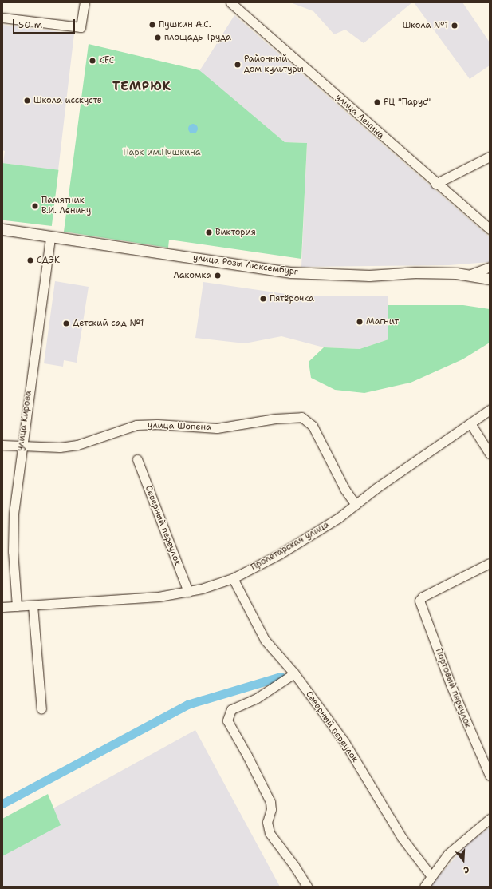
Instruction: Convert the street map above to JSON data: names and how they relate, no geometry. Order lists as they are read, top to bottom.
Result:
{
  "streets": {
    "main road": ["улица Розы Люксембург"],
    "street": [
      "улица Ленина",
      "улица Кирова",
      "улица Шопена",
      "Северный переулок",
      "Пролетарская улица",
      "Портовый переулок"
    ]
  },
  "crossings": [
    ["улица Розы Люксембург", "улица Кирова"],
    ["улица Кирова", "улица Шопена"],
    ["улица Кирова", "Пролетарская улица"],
    ["улица Шопена", "Пролетарская улица"],
    ["Северный переулок", "Пролетарская улица"]
  ],
  "districts": ["ТЕМРЮК"],
  "parks": ["Парк им.Пушкина"],
  "places": [
    "Пушкин А.С.",
    "Школа №1",
    "площадь Труда",
    "KFC",
    "Районный дом культуры",
    "Школа исскуств",
    "РЦ \"Парус\"",
    "Памятник В.И. Ленину",
    "Виктория",
    "СДЭК",
    "Лакомка",
    "Пятёрочка",
    "Магнит",
    "Детский сад №1"
  ],
  "scale_bar": "50 m",
  "north": "bottom"
}
